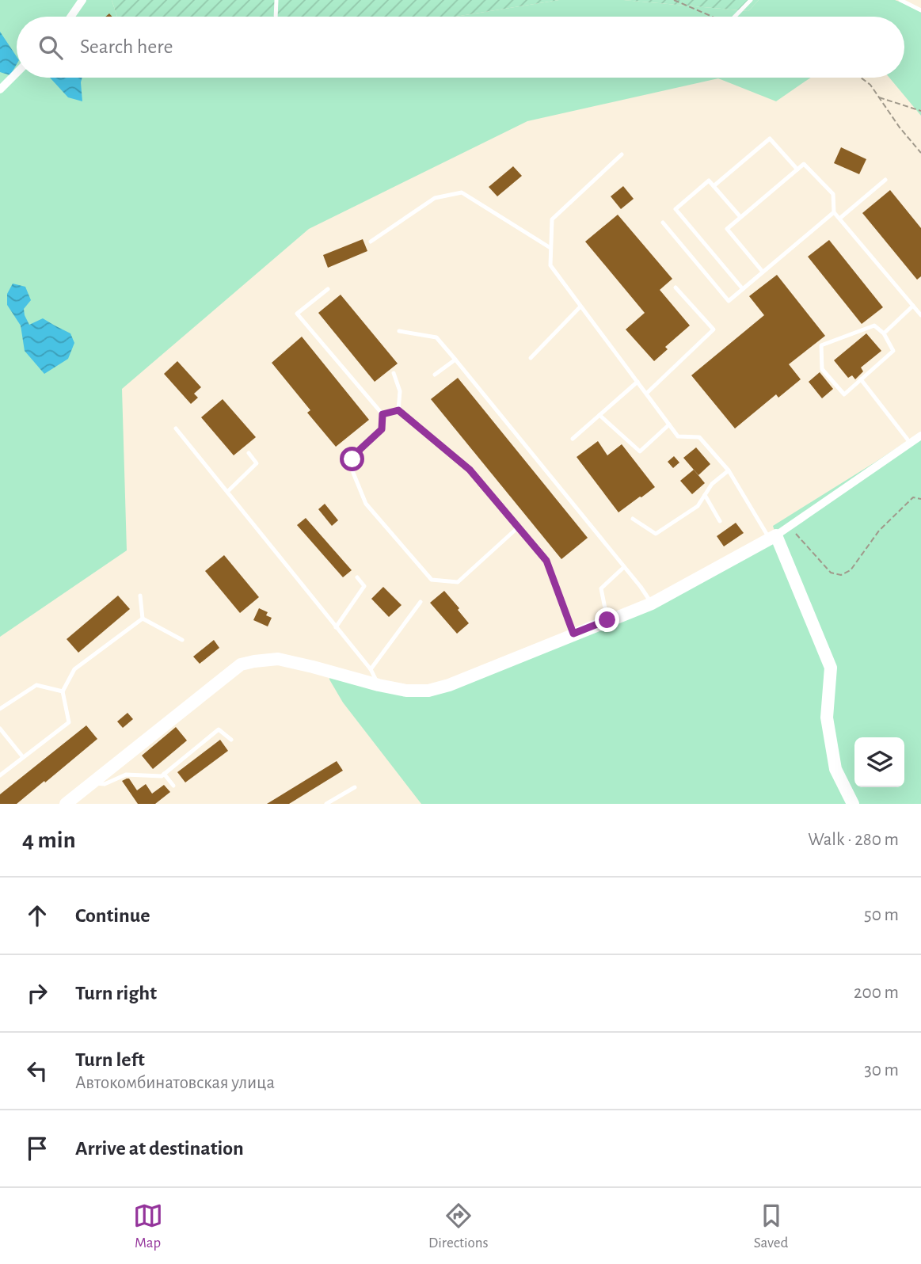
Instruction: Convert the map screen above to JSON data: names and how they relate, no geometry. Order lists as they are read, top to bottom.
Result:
{
  "page": {
    "search": "Search here",
    "heading": ["4 min", "Walk · 280 m"],
    "list": [
      ["Continue", "50 m"],
      ["Turn right", "200 m"],
      ["Turn left", "Автокомбинатовская улица", "30 m"],
      "Arrive at destination"
    ],
    "nav": ["Map", "Directions", "Saved"]
  }
}
